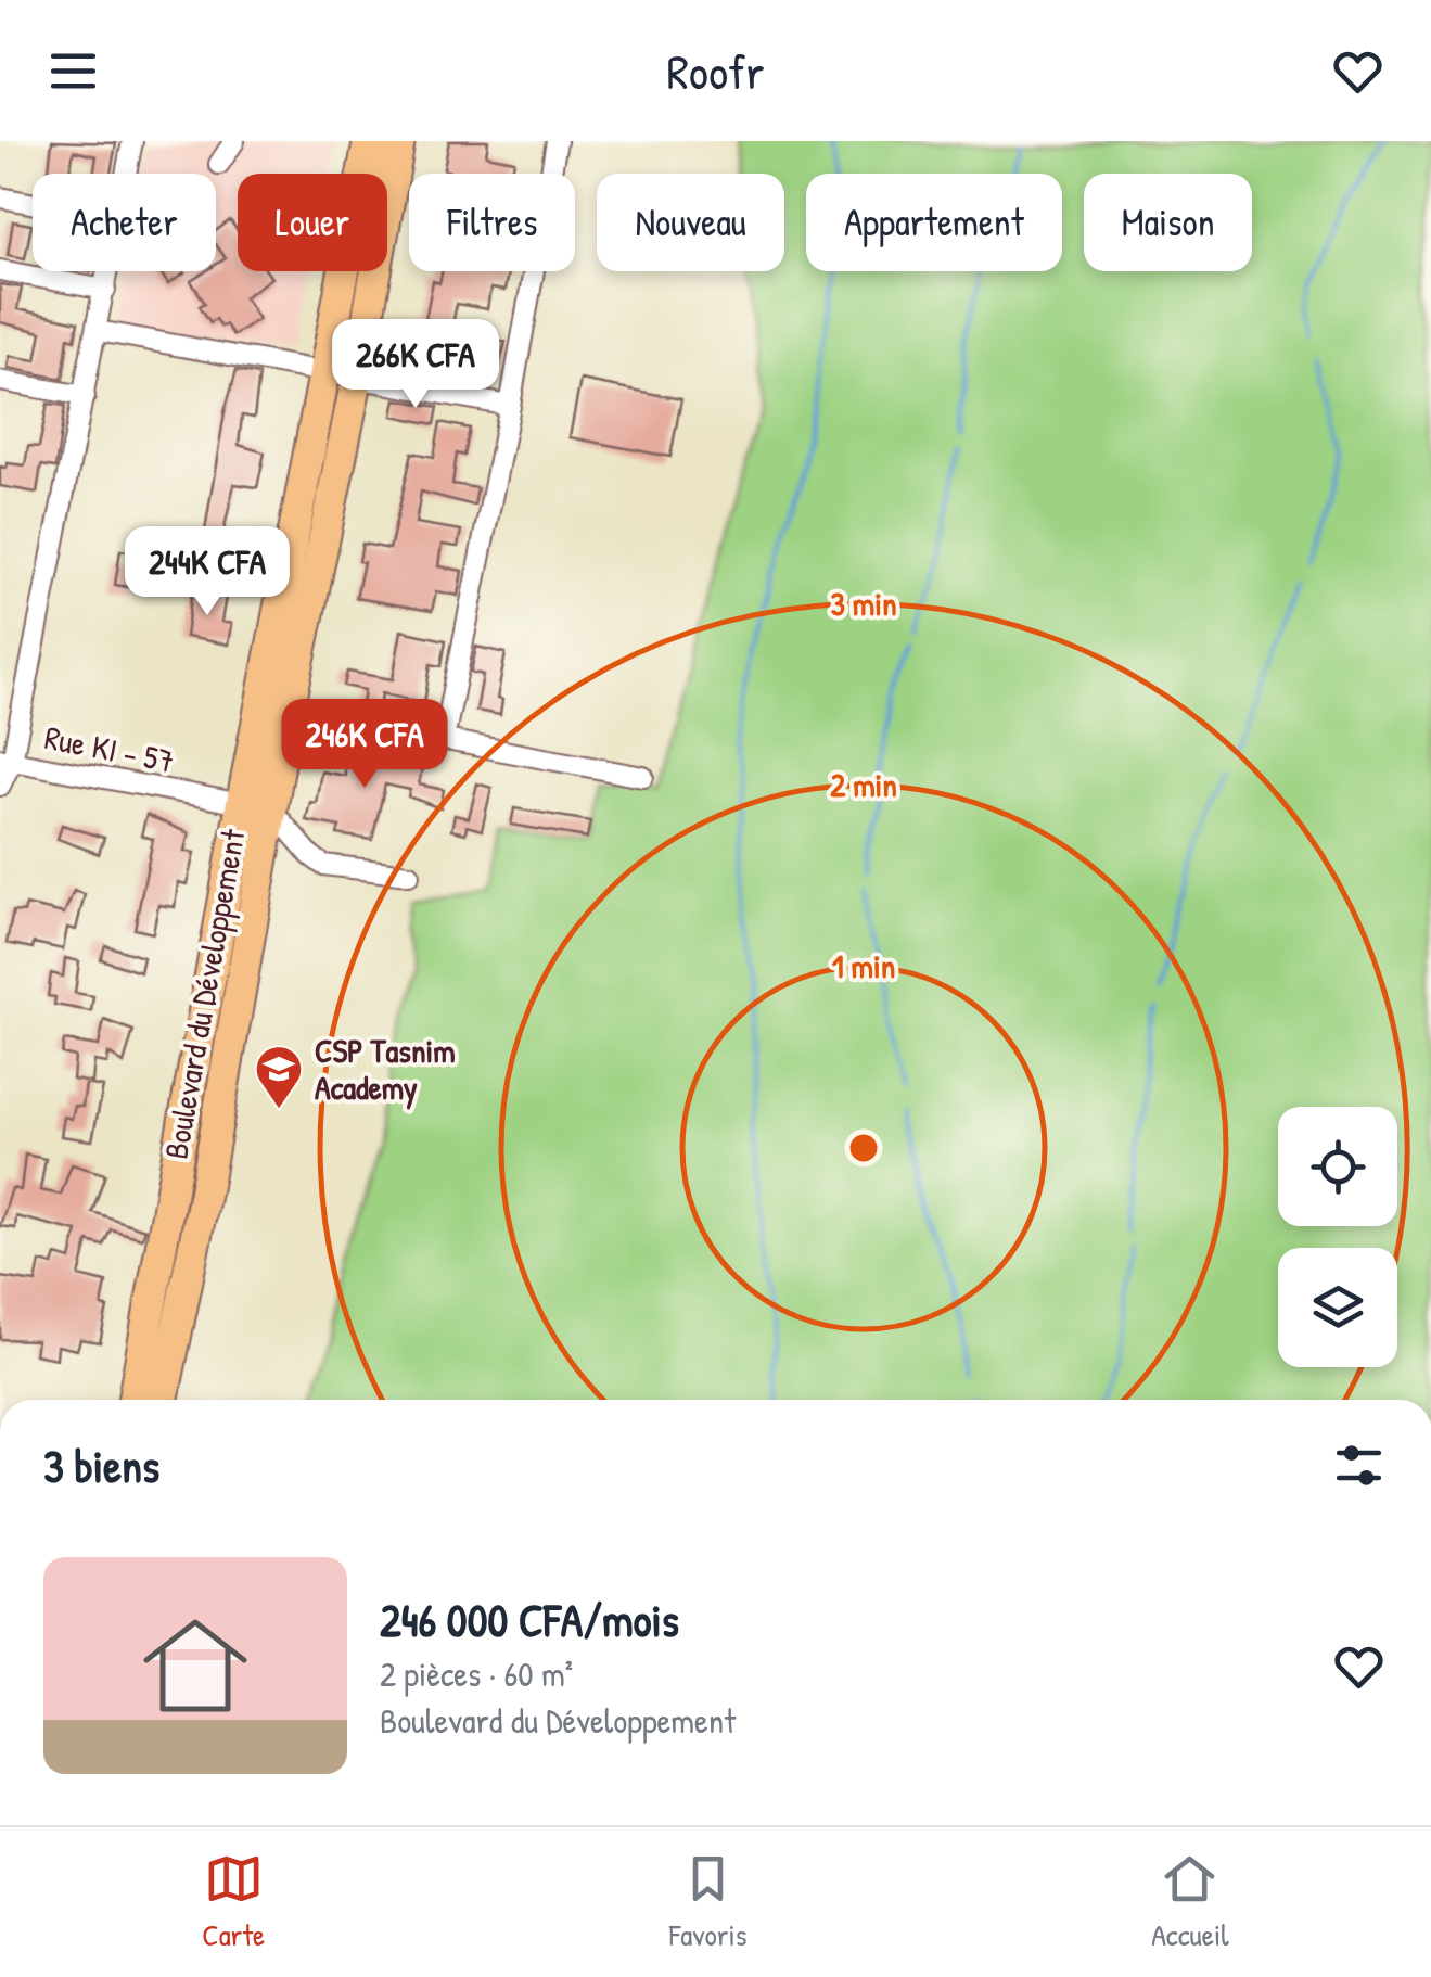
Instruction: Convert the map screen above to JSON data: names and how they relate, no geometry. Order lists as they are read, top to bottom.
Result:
{
  "streets": {
    "highway": ["Boulevard du Développement"],
    "street": ["Rue KI - 57"]
  },
  "crossings": [
    ["Rue KI - 57", "Boulevard du Développement"]
  ],
  "places": {
    "school or university": ["CSP Tasnim Academy"]
  },
  "page": {
    "header": "Roofr",
    "chip": [
      "Acheter",
      "Louer",
      "Filtres",
      "Nouveau",
      "Appartement",
      "Maison"
    ],
    "price": ["266K CFA", "244K CFA", "246K CFA"],
    "heading": "3 biens",
    "list": [
      {
        "name": "246 000 CFA/mois",
        "note": "2 pièces · 60 m² · Boulevard du Développement"
      }
    ],
    "tabs": ["Carte", "Favoris", "Accueil"]
  },
  "rings": ["3 min", "2 min", "1 min"]
}
